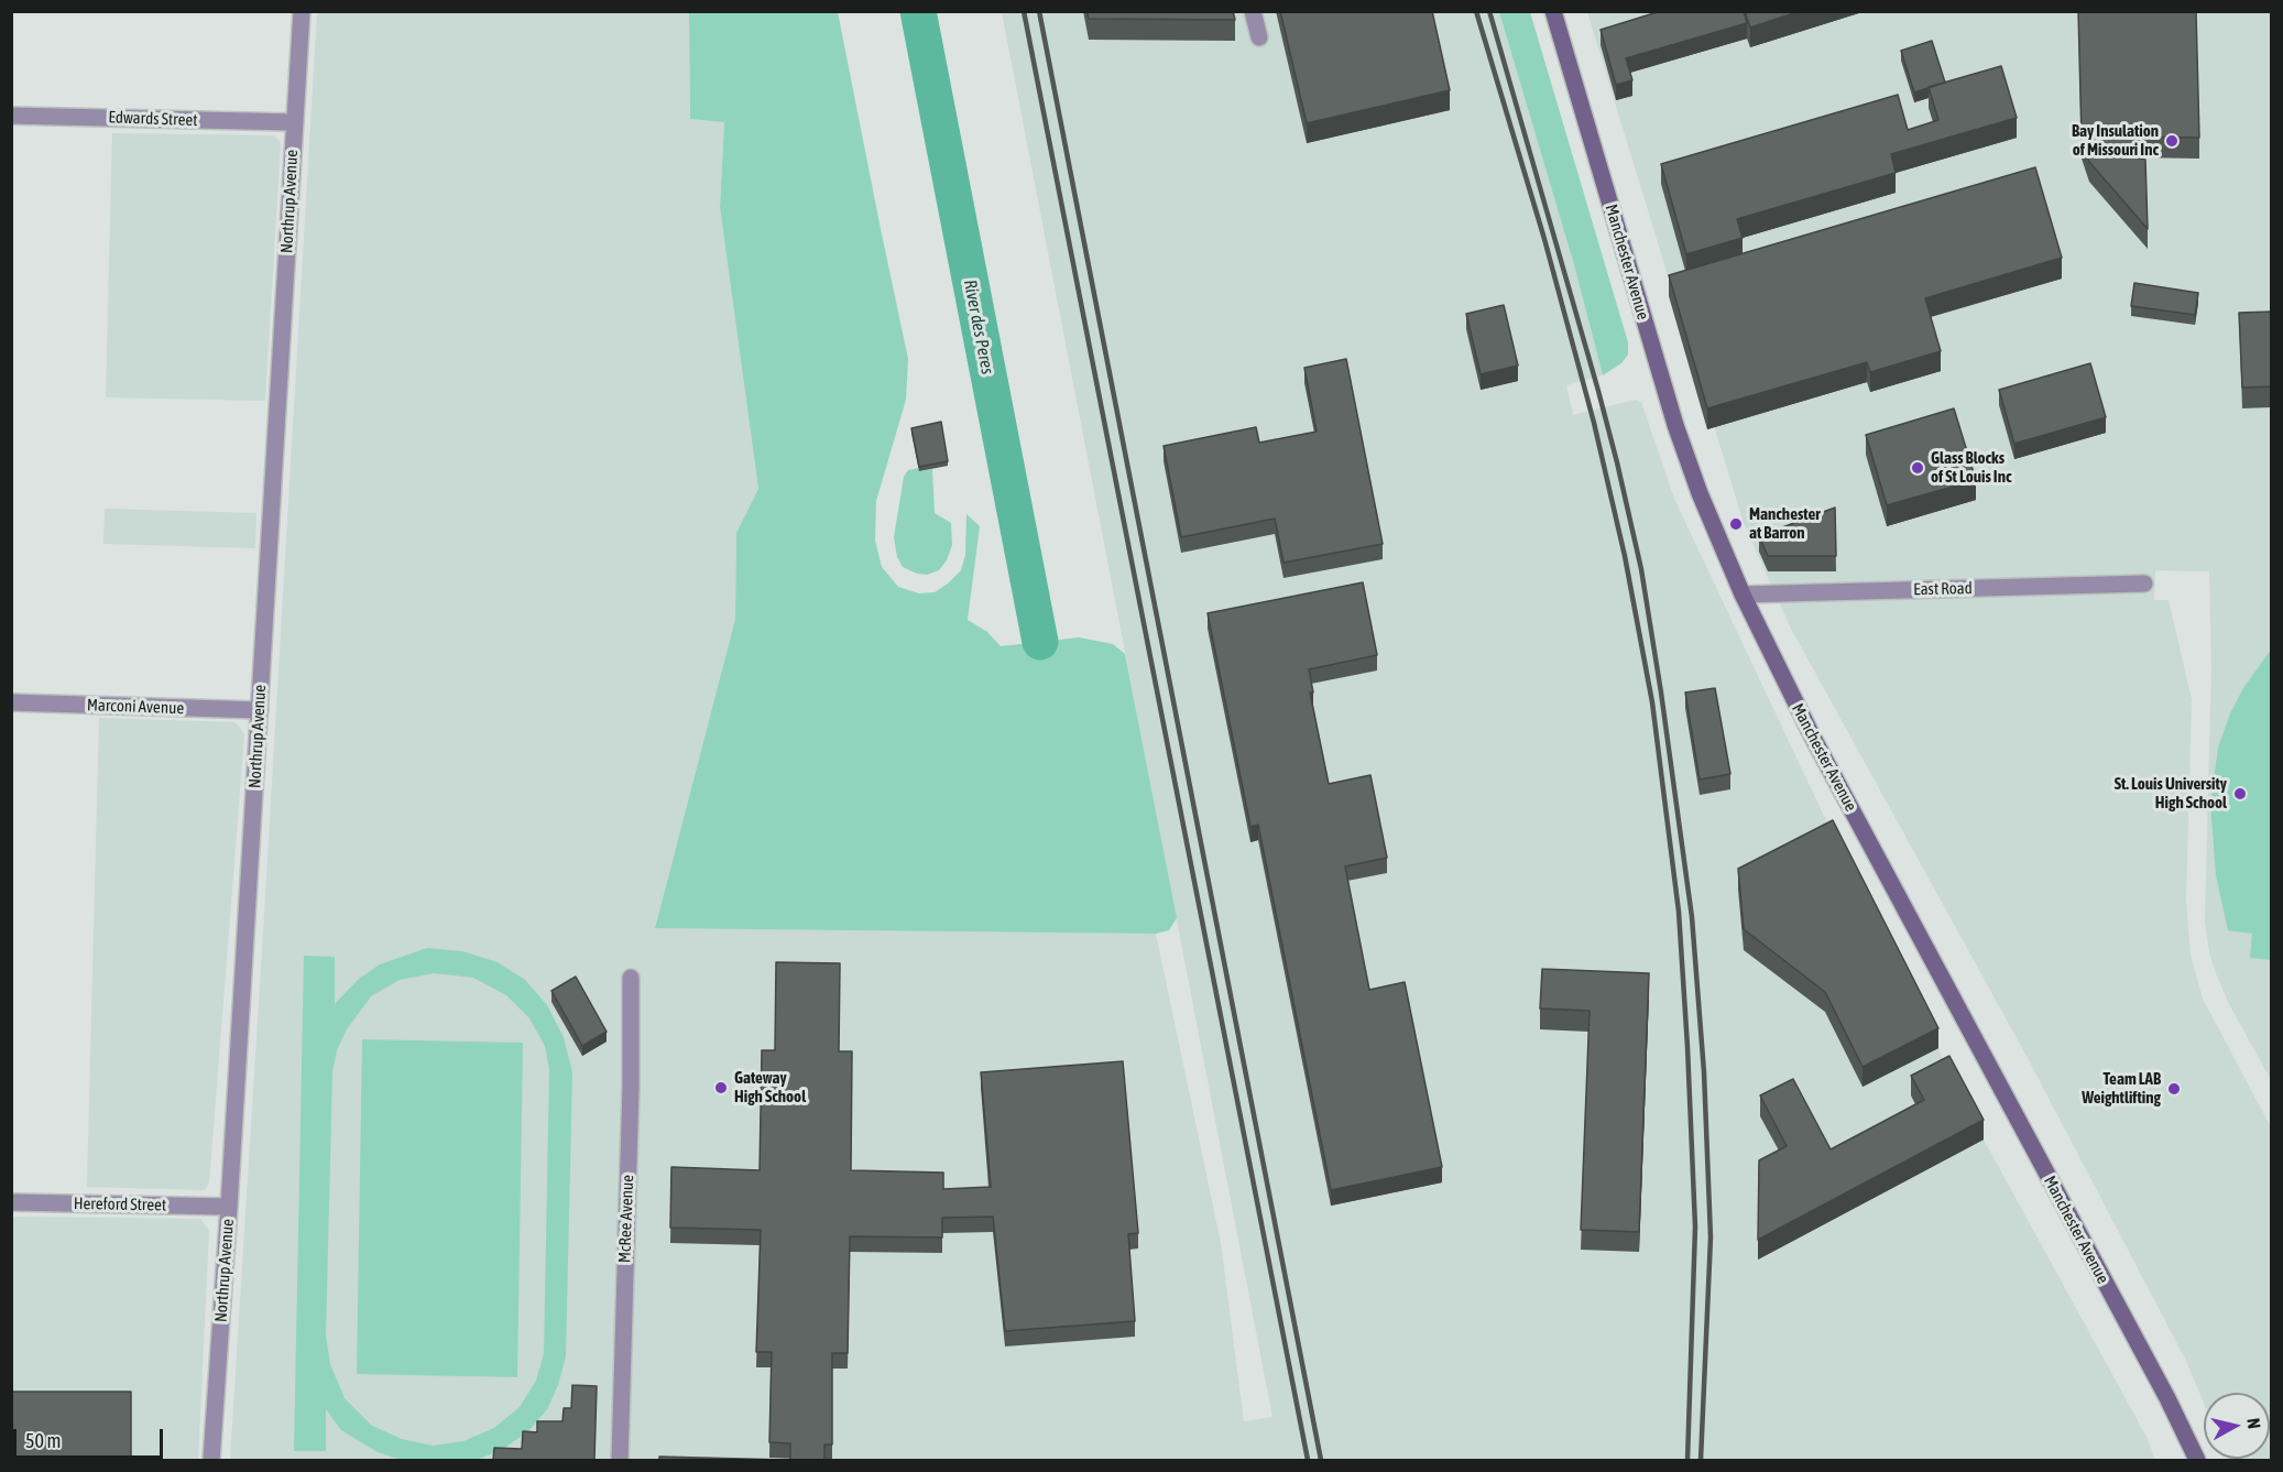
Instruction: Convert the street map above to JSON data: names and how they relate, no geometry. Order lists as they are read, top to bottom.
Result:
{
  "streets": {
    "main road": ["Manchester Avenue"],
    "street": [
      "Edwards Street",
      "Northrup Avenue",
      "East Road",
      "Marconi Avenue",
      "Hereford Street",
      "McRee Avenue"
    ]
  },
  "crossings": [
    ["Edwards Street", "Northrup Avenue"],
    ["Northrup Avenue", "Marconi Avenue"],
    ["Northrup Avenue", "Hereford Street"],
    ["Manchester Avenue", "East Road"]
  ],
  "water": ["River des Peres"],
  "places": [
    "Bay Insulation of Missouri Inc",
    "Glass Blocks of St Louis Inc",
    "Manchester at Barron",
    "St. Louis University High School",
    "Gateway High School",
    "Team LAB Weightlifting"
  ],
  "scale_bar": "50 m",
  "north": "right"
}
